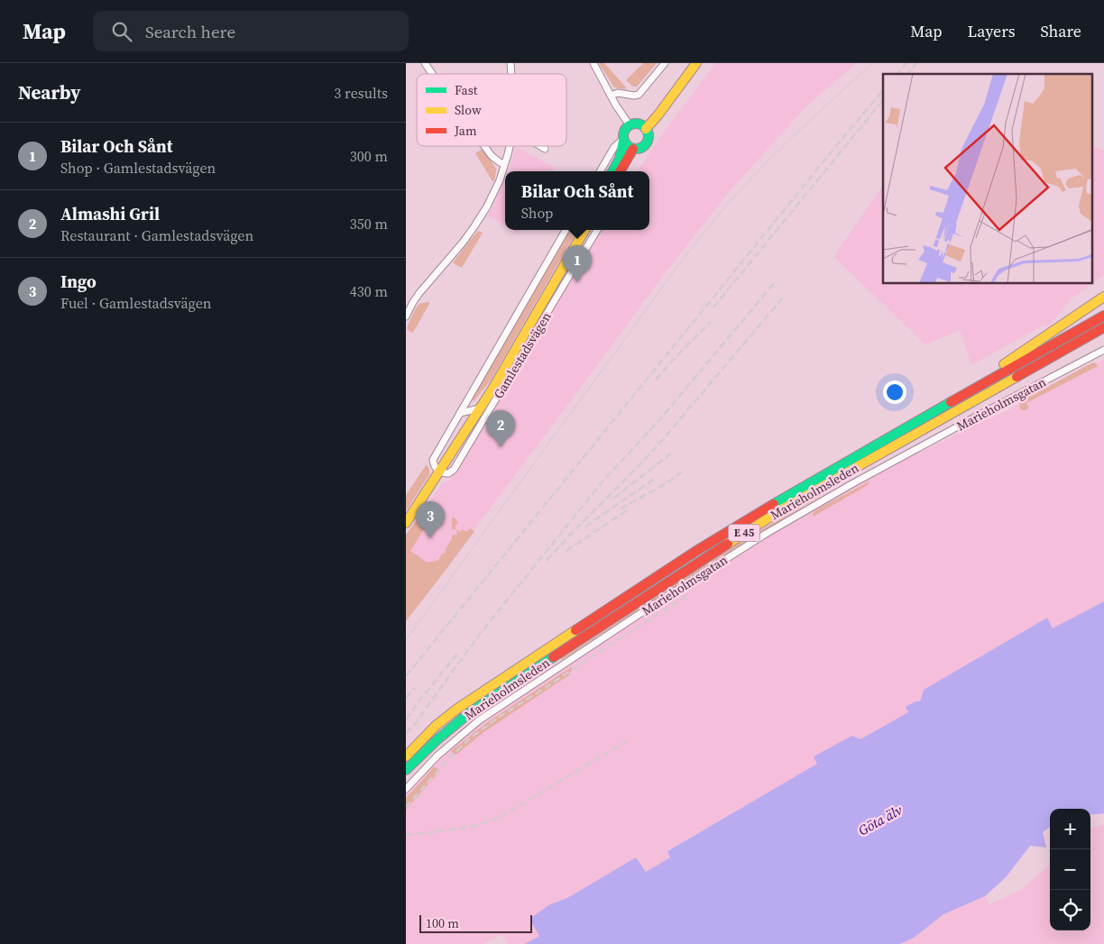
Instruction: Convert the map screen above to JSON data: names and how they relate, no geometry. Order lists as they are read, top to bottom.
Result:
{
  "streets": {
    "main road": ["Gamlestadsvägen", "Marieholmsleden", "E 45"],
    "street": ["Marieholmsgatan"]
  },
  "water": ["Göta älv"],
  "legend": ["Fast", "Slow", "Jam"],
  "scale_bar": "100 m",
  "page": {
    "header": "Map",
    "search": "Search here",
    "nav": ["Map", "Layers", "Share"],
    "heading": ["Nearby", "3 results"],
    "list": [
      {
        "mark": "1",
        "name": "Bilar Och Sånt",
        "note": "Shop · Gamlestadsvägen",
        "value": "300 m"
      },
      {
        "mark": "2",
        "name": "Almashi Gril",
        "note": "Restaurant · Gamlestadsvägen",
        "value": "350 m"
      },
      {
        "mark": "3",
        "name": "Ingo",
        "note": "Fuel · Gamlestadsvägen",
        "value": "430 m"
      }
    ],
    "popup": ["Bilar Och Sånt", "Shop"],
    "pins": ["1", "2", "3"],
    "map_buttons": ["+", "−"],
    "scale": "100 m"
  }
}
